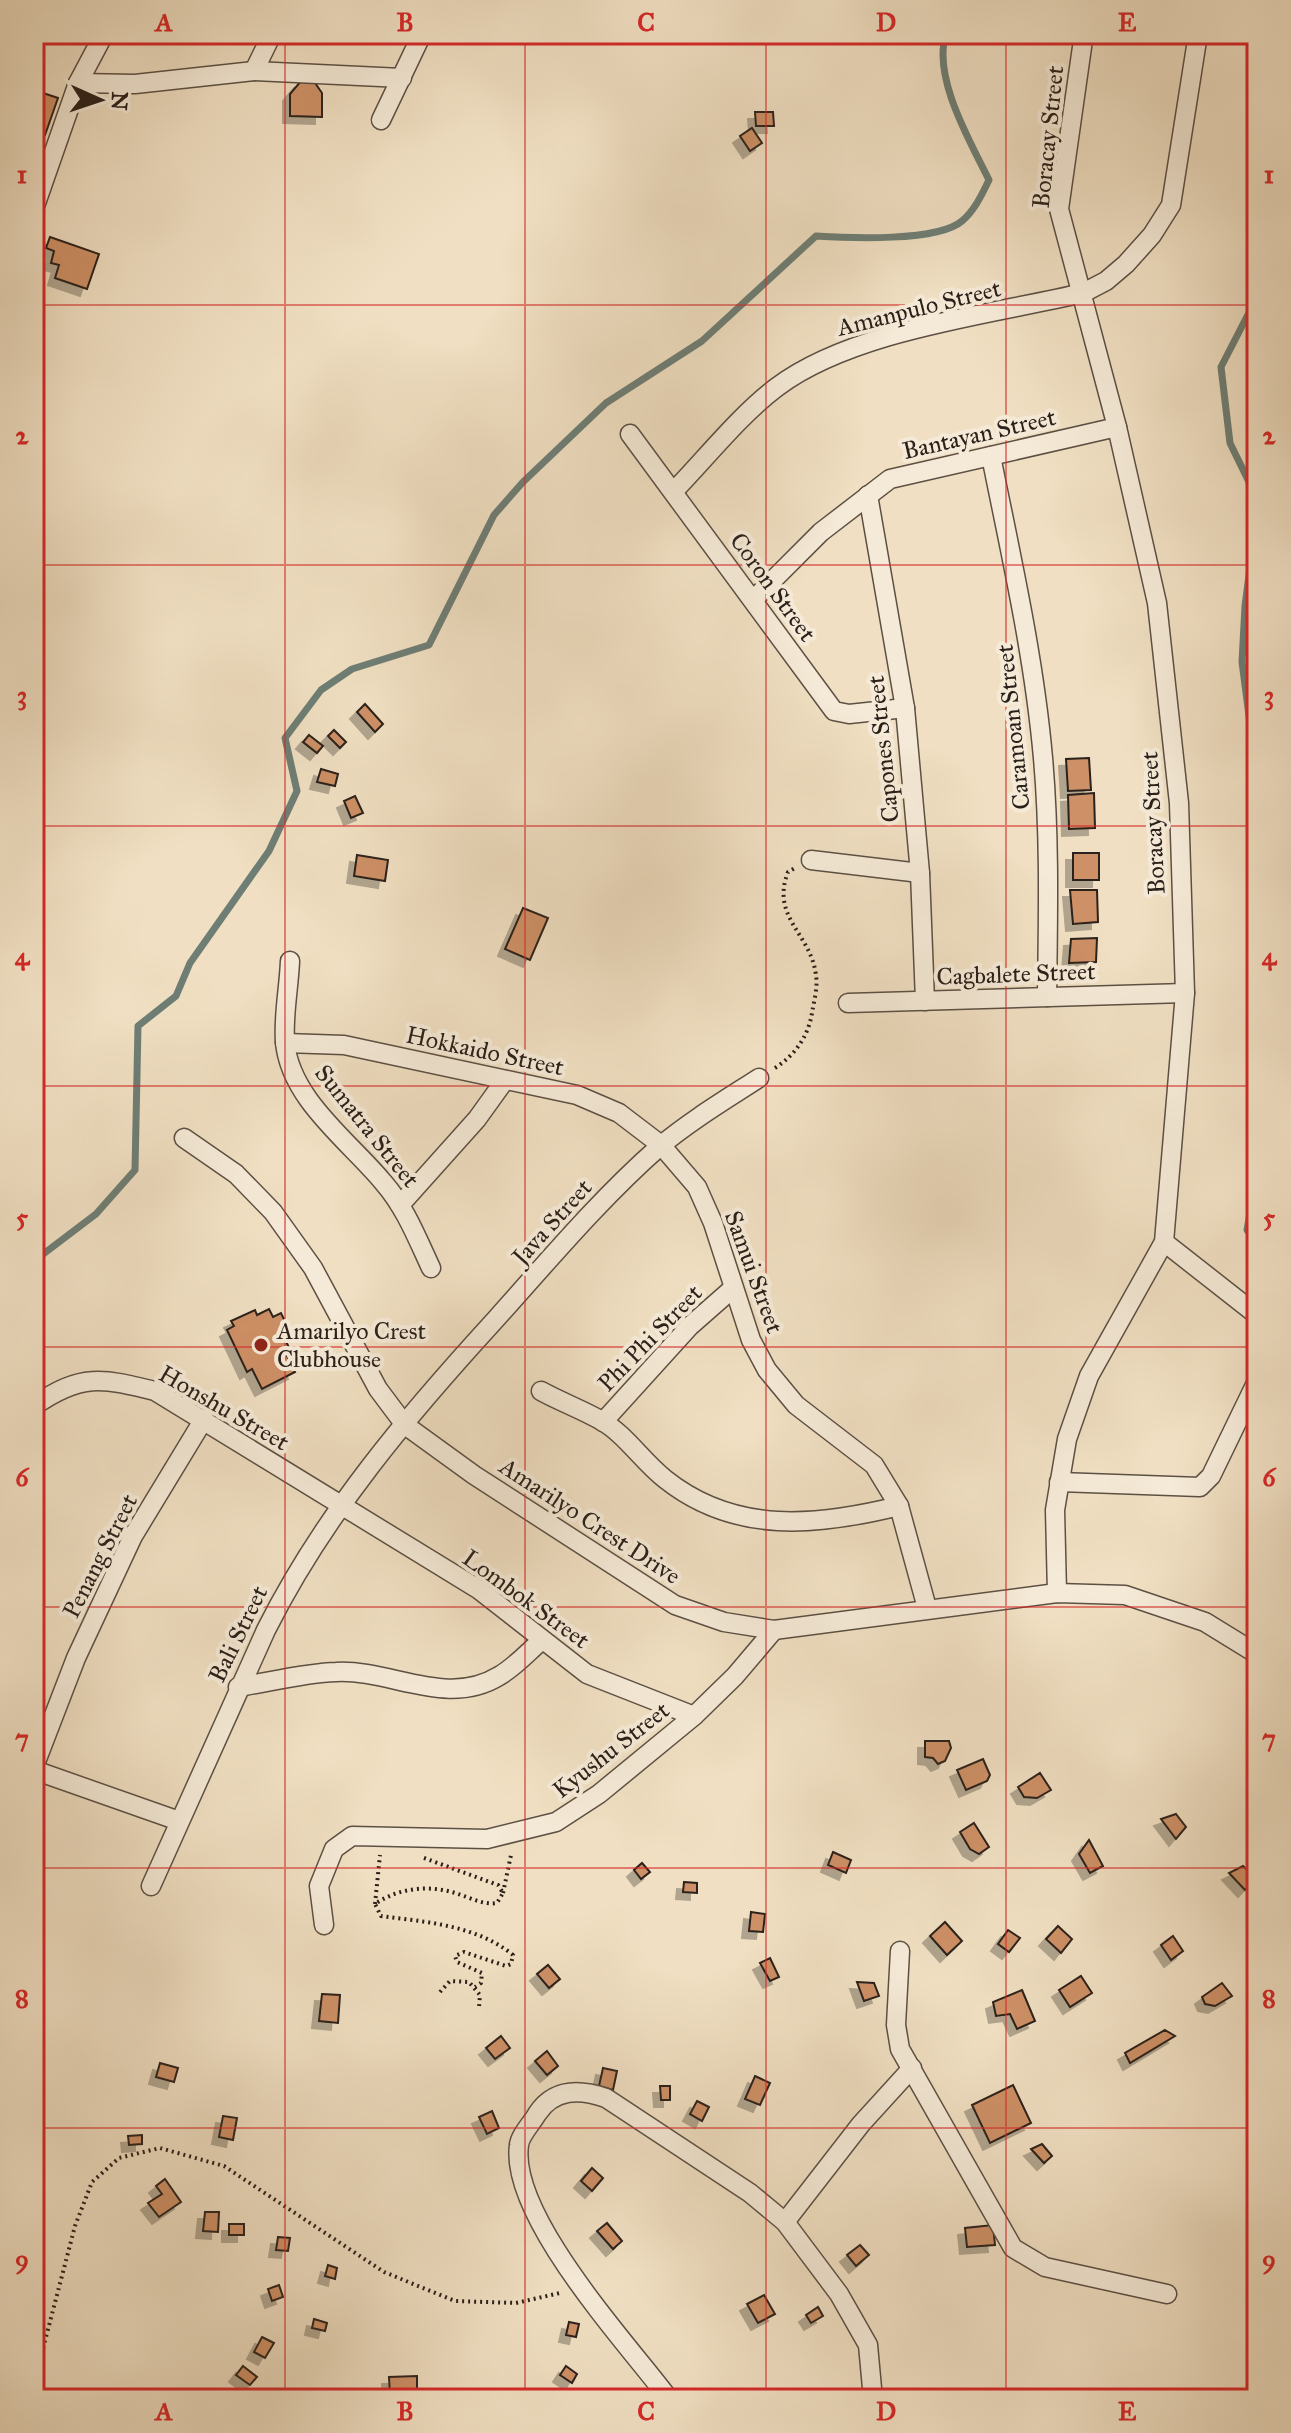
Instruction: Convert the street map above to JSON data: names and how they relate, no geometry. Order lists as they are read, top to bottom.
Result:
{
  "streets": {
    "street": [
      "Boracay Street",
      "Amanpulo Street",
      "Bantayan Street",
      "Coron Street",
      "Caramoan Street",
      "Capones Street",
      "Cagbalete Street",
      "Hokkaido Street",
      "Sumatra Street",
      "Java Street",
      "Samui Street",
      "Phi Phi Street",
      "Honshu Street",
      "Amarilyo Crest Drive",
      "Penang Street",
      "Lombok Street",
      "Bali Street",
      "Kyushu Street"
    ]
  },
  "crossings": [
    ["Boracay Street", "Amanpulo Street"],
    ["Boracay Street", "Bantayan Street"],
    ["Boracay Street", "Cagbalete Street"],
    ["Boracay Street", "Amarilyo Crest Drive"],
    ["Amanpulo Street", "Coron Street"],
    ["Bantayan Street", "Coron Street"],
    ["Bantayan Street", "Caramoan Street"],
    ["Bantayan Street", "Capones Street"],
    ["Coron Street", "Capones Street"],
    ["Caramoan Street", "Cagbalete Street"],
    ["Capones Street", "Cagbalete Street"],
    ["Hokkaido Street", "Sumatra Street"],
    ["Hokkaido Street", "Java Street"],
    ["Hokkaido Street", "Samui Street"],
    ["Java Street", "Samui Street"],
    ["Java Street", "Amarilyo Crest Drive"],
    ["Java Street", "Bali Street"],
    ["Samui Street", "Phi Phi Street"],
    ["Samui Street", "Amarilyo Crest Drive"],
    ["Honshu Street", "Penang Street"],
    ["Honshu Street", "Lombok Street"],
    ["Honshu Street", "Bali Street"],
    ["Amarilyo Crest Drive", "Bali Street"],
    ["Amarilyo Crest Drive", "Kyushu Street"],
    ["Lombok Street", "Bali Street"],
    ["Lombok Street", "Kyushu Street"]
  ],
  "places": ["Amarilyo Crest Clubhouse"],
  "north": "right",
  "grid": {
    "columns": [
      "A",
      "B",
      "C",
      "D",
      "E"
    ],
    "rows": [
      "1",
      "2",
      "3",
      "4",
      "5",
      "6",
      "7",
      "8",
      "9"
    ]
  }
}
